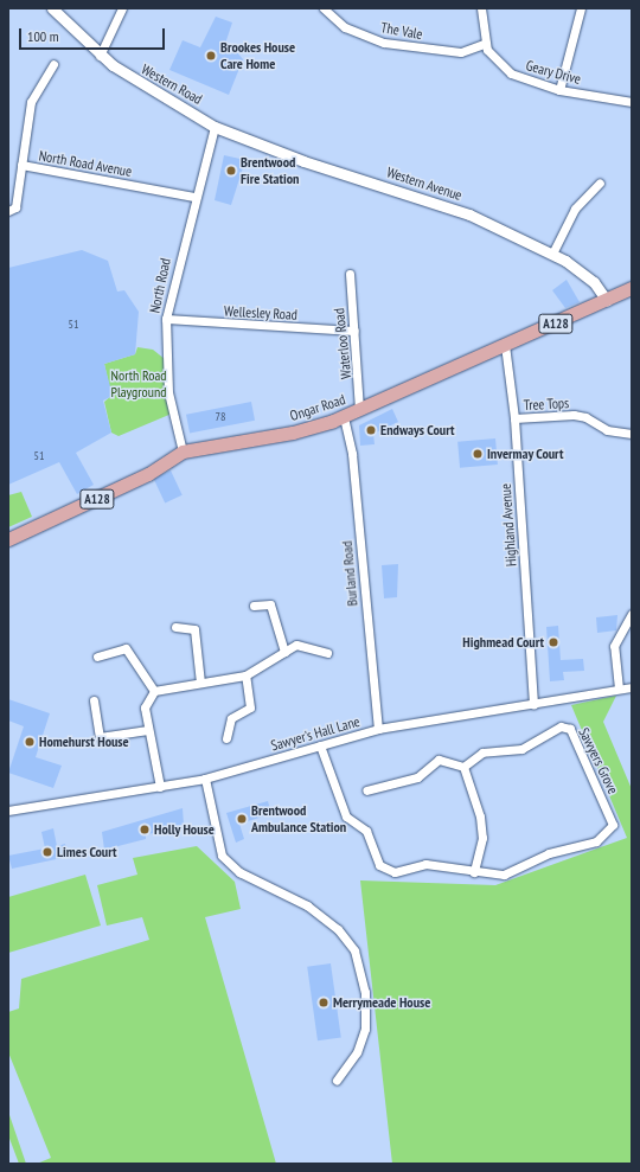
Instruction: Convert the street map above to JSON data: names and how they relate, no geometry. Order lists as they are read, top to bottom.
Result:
{
  "streets": {
    "main road": ["A128", "Ongar Road"],
    "street": [
      "The Vale",
      "Geary Drive",
      "Western Road",
      "North Road Avenue",
      "Western Avenue",
      "North Road",
      "Wellesley Road",
      "Waterloo Road",
      "Tree Tops",
      "Highland Avenue",
      "Burland Road",
      "Sawyer's Hall Lane",
      "Sawyers Grove"
    ]
  },
  "crossings": [
    ["The Vale", "Geary Drive"],
    ["Western Road", "Western Avenue"],
    ["Western Road", "North Road"],
    ["North Road Avenue", "North Road"],
    ["Western Avenue", "North Road"],
    ["Western Avenue", "Ongar Road"],
    ["North Road", "Wellesley Road"],
    ["North Road", "Ongar Road"],
    ["Wellesley Road", "Waterloo Road"],
    ["Waterloo Road", "Ongar Road"],
    ["Tree Tops", "Highland Avenue"],
    ["Ongar Road", "Highland Avenue"],
    ["Ongar Road", "Burland Road"],
    ["Highland Avenue", "Sawyer's Hall Lane"],
    ["Burland Road", "Sawyer's Hall Lane"],
    ["Sawyer's Hall Lane", "Sawyers Grove"]
  ],
  "parks": ["North Road Playground"],
  "places": [
    "Brookes House Care Home",
    "Brentwood Fire Station",
    "Endways Court",
    "Invermay Court",
    "Highmead Court",
    "Homehurst House",
    "Brentwood Ambulance Station",
    "Holly House",
    "Limes Court",
    "Merrymeade House"
  ],
  "house_numbers": ["51", "78", "51"],
  "scale_bar": "100 m"
}
